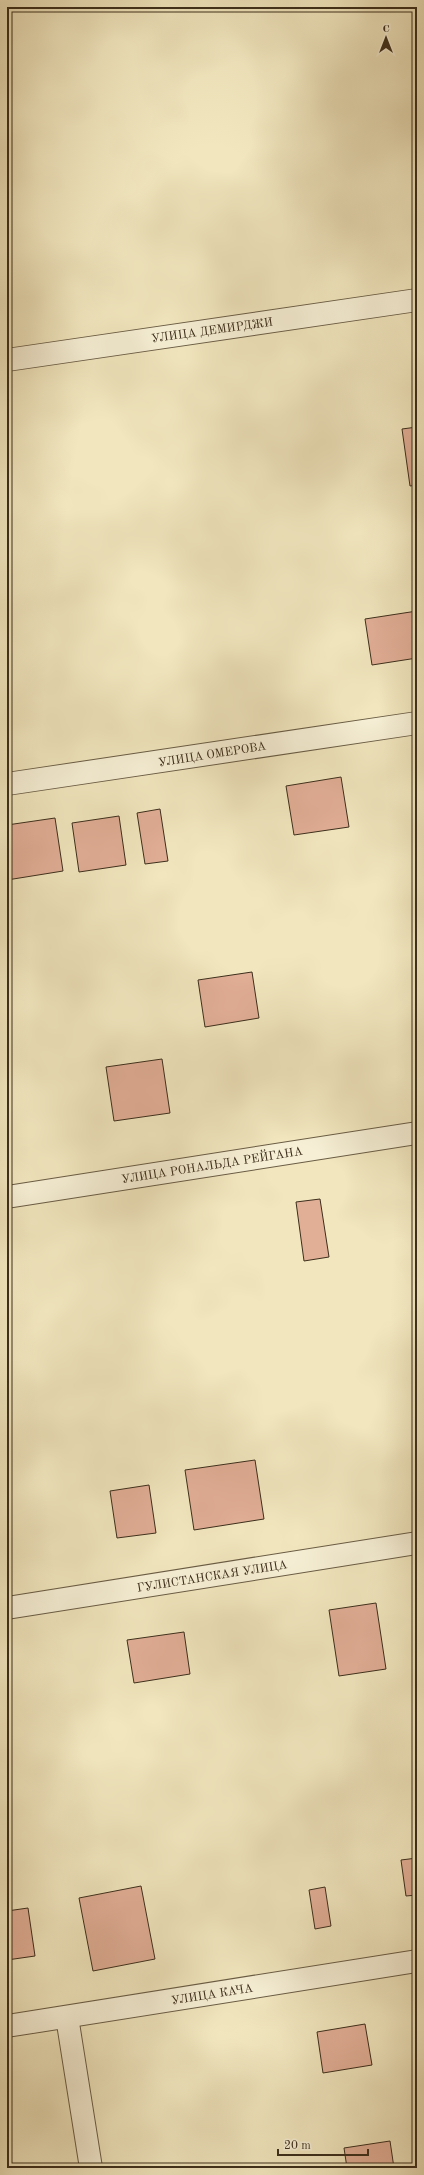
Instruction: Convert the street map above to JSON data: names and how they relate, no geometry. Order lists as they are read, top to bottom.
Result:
{
  "streets": {
    "street": [
      "УЛИЦА ДЕМИРДЖИ",
      "УЛИЦА ОМЕРОВА",
      "УЛИЦА РОНАЛЬДА РЕЙГАНА",
      "ГУЛИСТАНСКАЯ УЛИЦА",
      "УЛИЦА КАЧА"
    ]
  },
  "scale_bar": "20 m",
  "north": "top"
}
